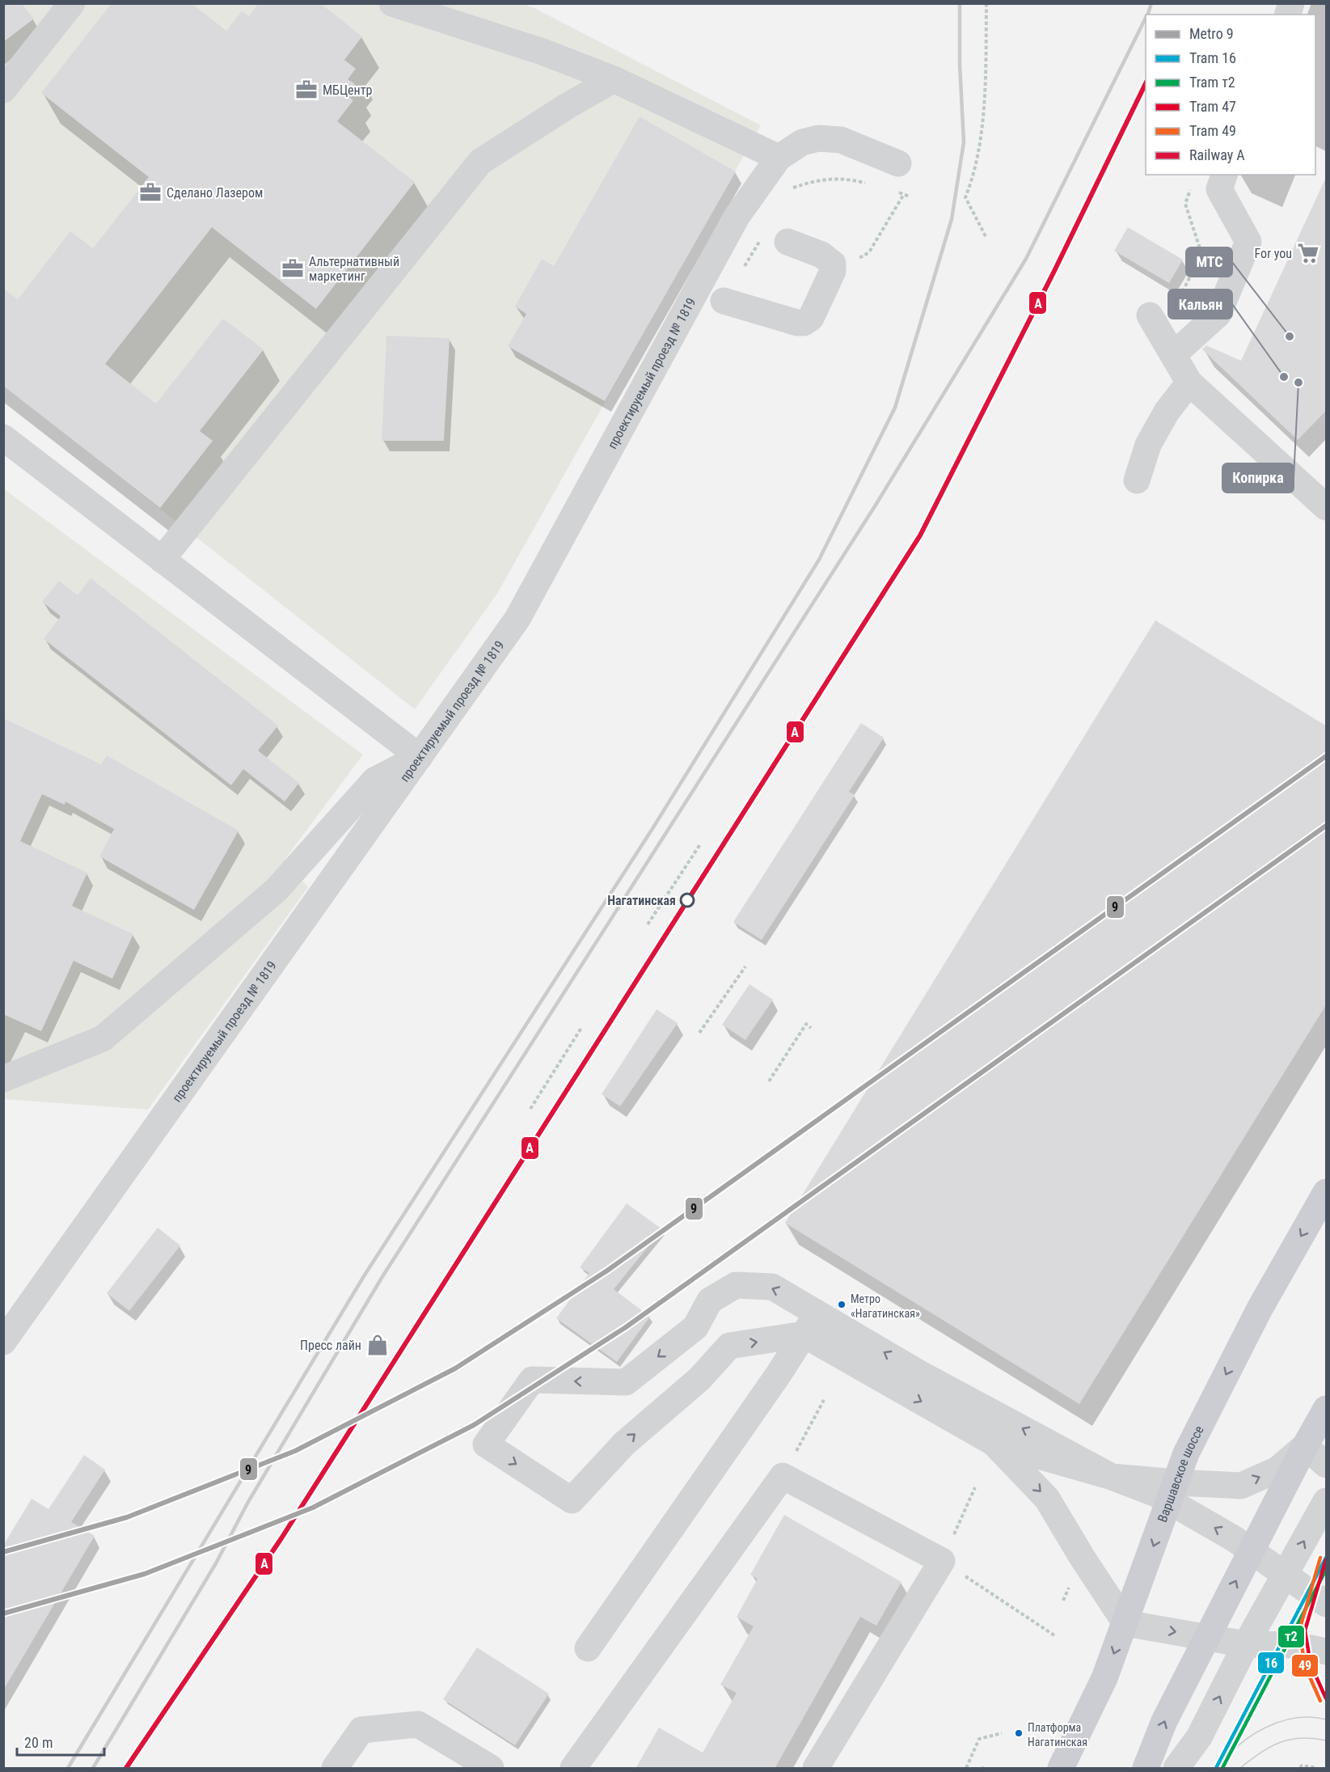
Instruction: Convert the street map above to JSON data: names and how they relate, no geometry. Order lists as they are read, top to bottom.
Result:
{
  "streets": {
    "main road": ["Варшавское шоссе"],
    "street": ["проектируемый проезд № 1819"]
  },
  "places": {
    "office": ["МБЦентр", "Сделано Лазером", "Альтернативный маркетинг"],
    "supermarket": ["For you"],
    "other": [
      "МТС",
      "Кальян",
      "Копирка",
      "Нагатинская",
      "Метро «Нагатинская»",
      "Платформа Нагатинская"
    ],
    "shop": ["Пресс лайн"]
  },
  "lines": [
    "rail line A",
    "metro line 9",
    "tram line 16",
    "tram line 49",
    "tram line 47",
    "tram line т2"
  ],
  "legend": [
    "Metro 9",
    "Tram 16",
    "Tram т2",
    "Tram 47",
    "Tram 49",
    "Railway A"
  ],
  "scale_bar": "20 m"
}
